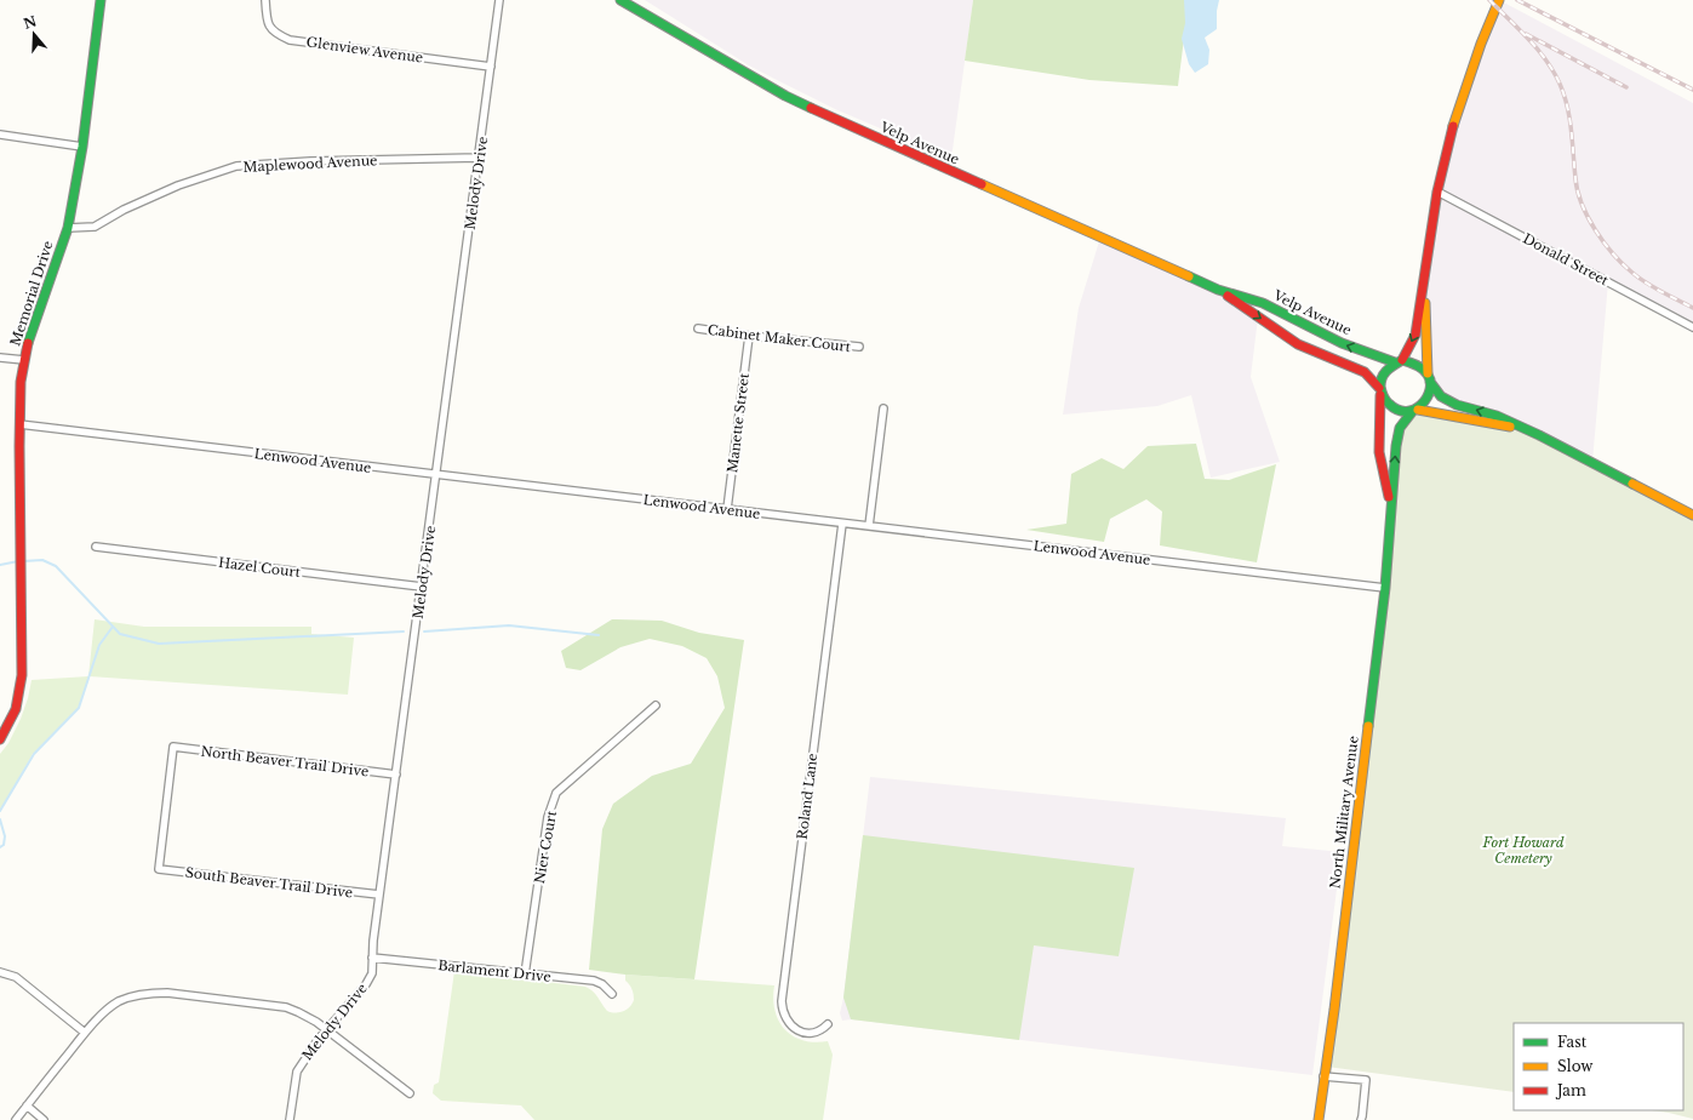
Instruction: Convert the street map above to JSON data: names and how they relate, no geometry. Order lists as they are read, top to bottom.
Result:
{
  "streets": {
    "main road": ["Velp Avenue", "Memorial Drive", "North Military Avenue"],
    "street": [
      "Glenview Avenue",
      "Maplewood Avenue",
      "Melody Drive",
      "Donald Street",
      "Cabinet Maker Court",
      "Manette Street",
      "Lenwood Avenue",
      "Hazel Court",
      "North Beaver Trail Drive",
      "Roland Lane",
      "Nier Court",
      "South Beaver Trail Drive",
      "Barlament Drive"
    ]
  },
  "crossings": [
    ["Glenview Avenue", "Melody Drive"],
    ["Velp Avenue", "North Military Avenue"],
    ["Maplewood Avenue", "Melody Drive"],
    ["Maplewood Avenue", "Memorial Drive"],
    ["Melody Drive", "Lenwood Avenue"],
    ["Melody Drive", "Hazel Court"],
    ["Melody Drive", "North Beaver Trail Drive"],
    ["Melody Drive", "South Beaver Trail Drive"],
    ["Melody Drive", "Barlament Drive"],
    ["Memorial Drive", "Lenwood Avenue"],
    ["Cabinet Maker Court", "Manette Street"],
    ["Manette Street", "Lenwood Avenue"],
    ["Lenwood Avenue", "Roland Lane"],
    ["Lenwood Avenue", "North Military Avenue"],
    ["North Beaver Trail Drive", "South Beaver Trail Drive"],
    ["Nier Court", "Barlament Drive"]
  ],
  "parks": ["Fort Howard Cemetery"],
  "legend": ["Fast", "Slow", "Jam"],
  "north": "top"
}
